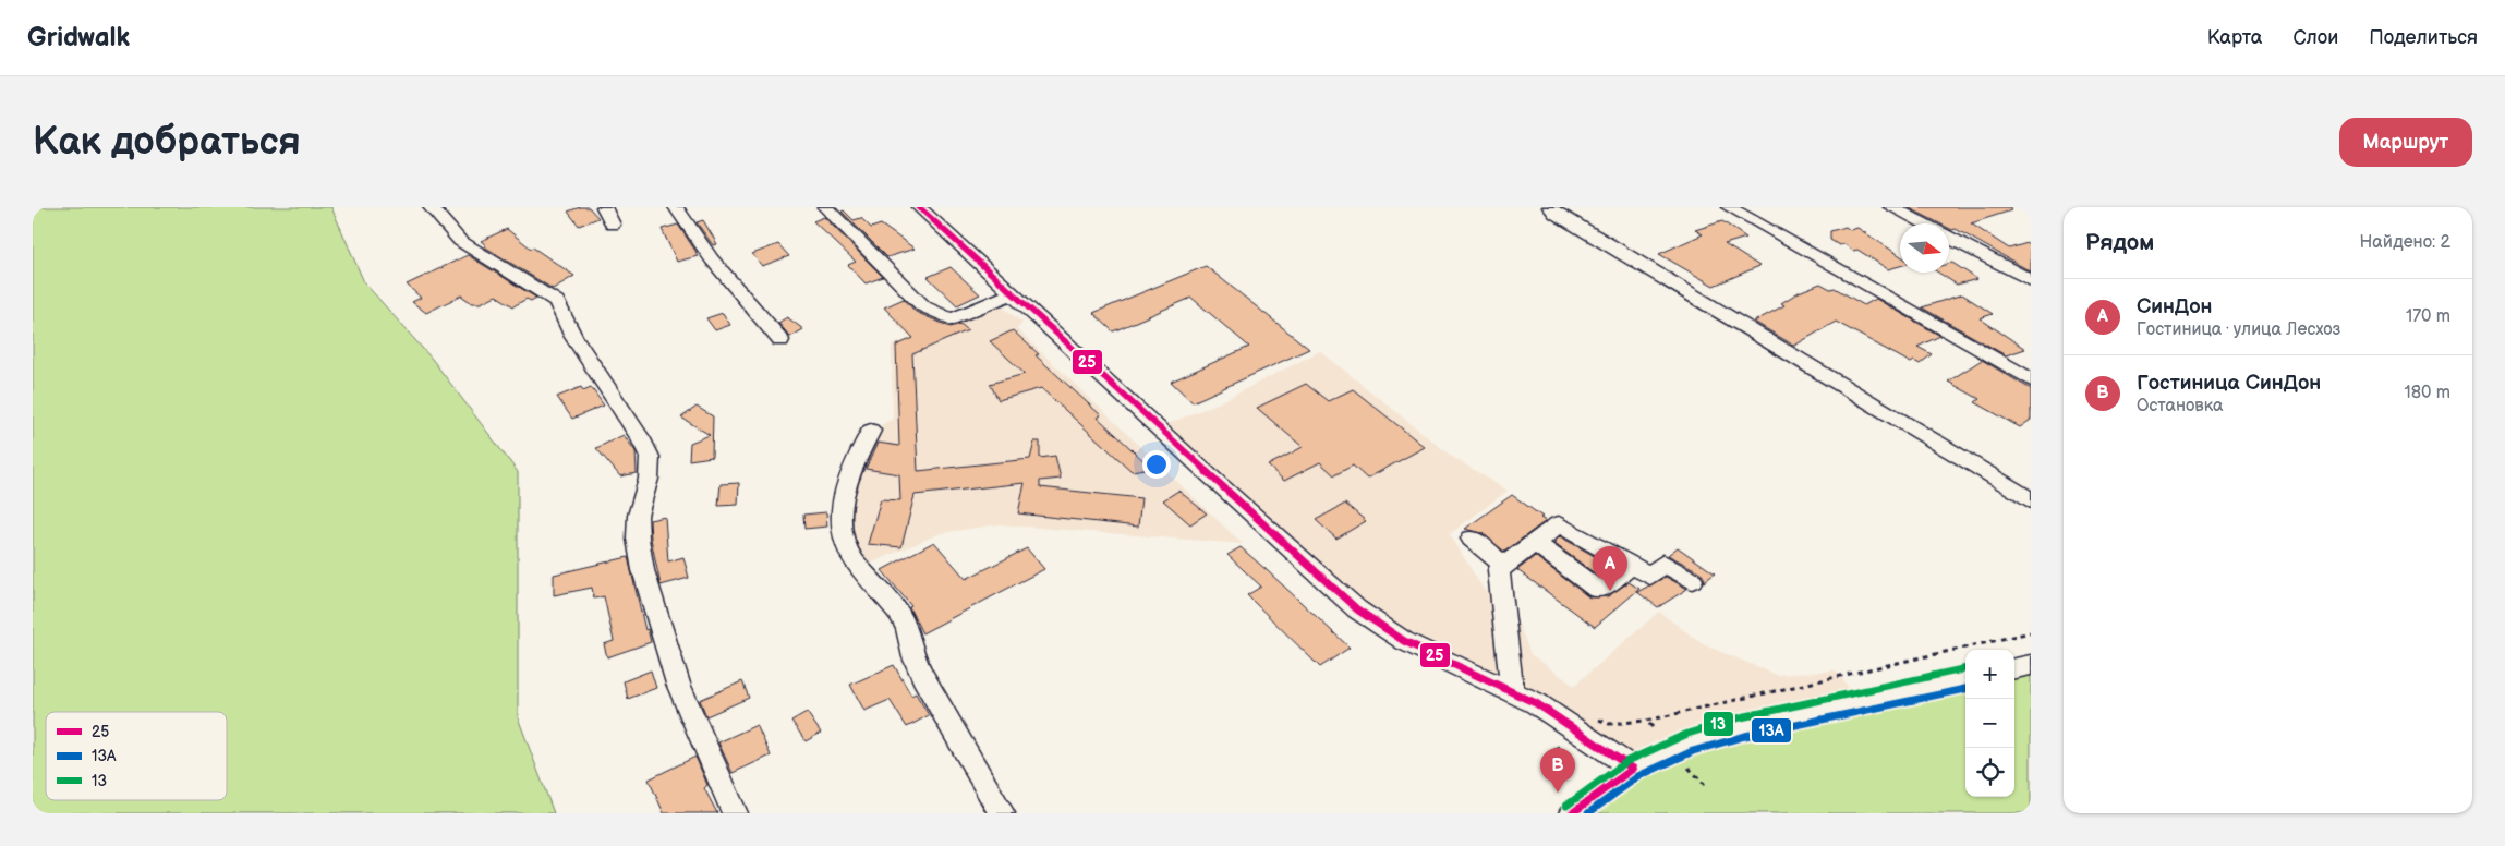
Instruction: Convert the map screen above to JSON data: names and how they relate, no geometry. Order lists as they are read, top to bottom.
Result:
{
  "lines": ["transit line 25", "transit line 13", "transit line 13А"],
  "legend": ["25", "13А", "13"],
  "north": "right",
  "page": {
    "header": "Gridwalk",
    "nav": ["Карта", "Слои", "Поделиться"],
    "buttons": "Маршрут",
    "title": "Как добраться",
    "heading": ["Рядом", "Найдено: 2"],
    "list": [
      {
        "mark": "A",
        "name": "СинДон",
        "note": "Гостиница · улица Лесхоз",
        "value": "170 m"
      },
      {
        "mark": "B",
        "name": "Гостиница СинДон",
        "note": "Остановка",
        "value": "180 m"
      }
    ],
    "pins": ["A", "B"],
    "map_buttons": ["+", "−"]
  }
}
